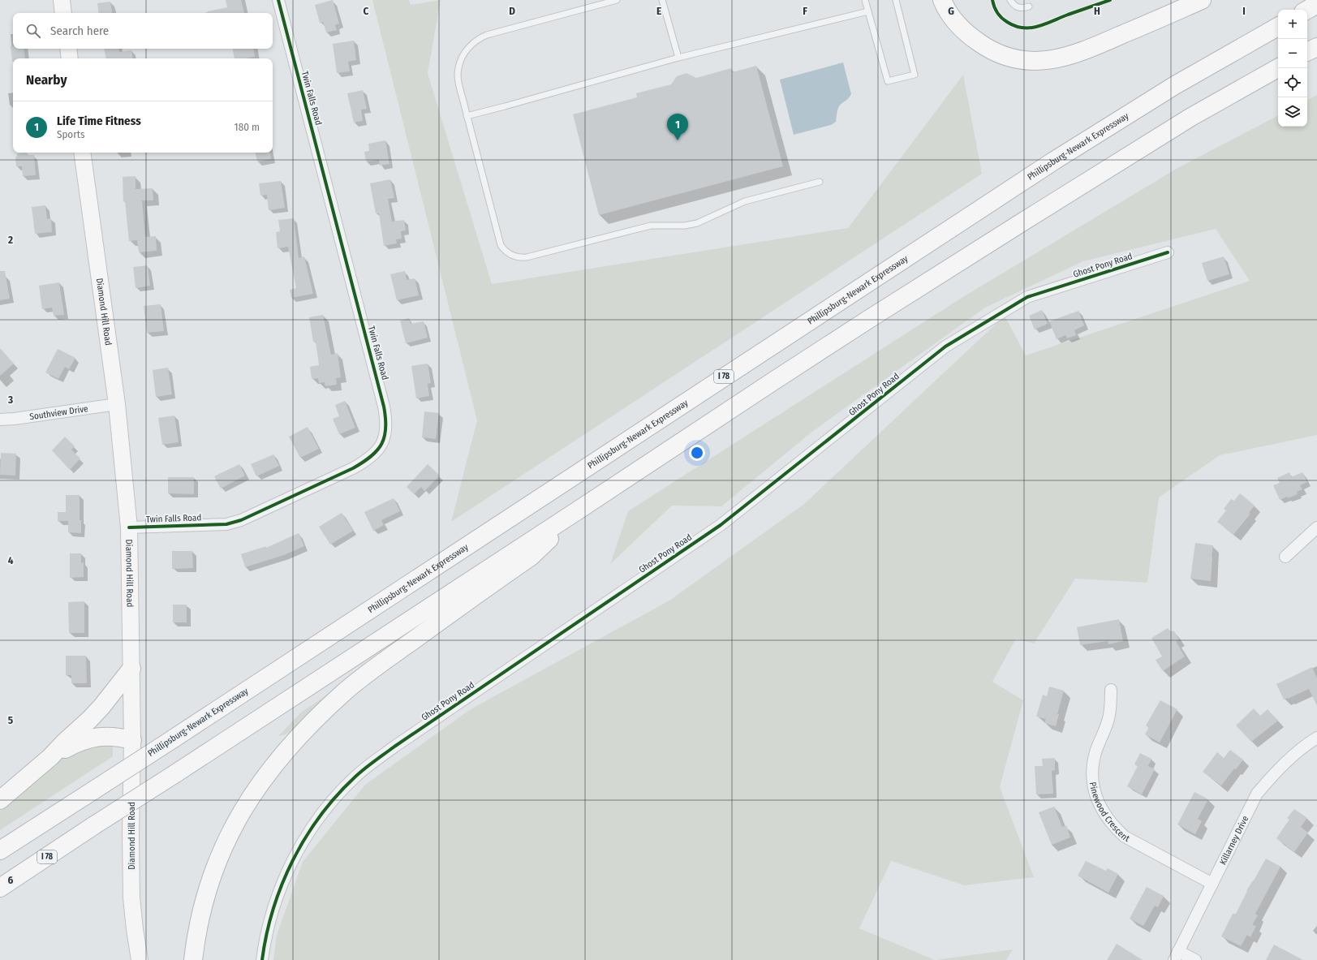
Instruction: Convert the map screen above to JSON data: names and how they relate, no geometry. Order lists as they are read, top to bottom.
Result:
{
  "streets": {
    "highway": ["Phillipsburg-Newark Expressway", "I 78"],
    "main road": ["Diamond Hill Road"],
    "street": [
      "Twin Falls Road",
      "Ghost Pony Road",
      "Southview Drive",
      "Pinewood Crescent",
      "Killarney Drive"
    ]
  },
  "crossings": [
    ["Twin Falls Road", "Diamond Hill Road"],
    ["Diamond Hill Road", "Southview Drive"],
    ["Pinewood Crescent", "Killarney Drive"]
  ],
  "page": {
    "map_buttons": ["+", "−"],
    "search": "Search here",
    "heading": "Nearby",
    "list": [
      {
        "mark": "1",
        "name": "Life Time Fitness",
        "note": "Sports",
        "value": "180 m"
      }
    ],
    "pins": "1"
  },
  "grid": {
    "columns": [
      "C",
      "D",
      "E",
      "F",
      "G",
      "H",
      "I"
    ],
    "rows": [
      "2",
      "3",
      "4",
      "5",
      "6"
    ]
  }
}
